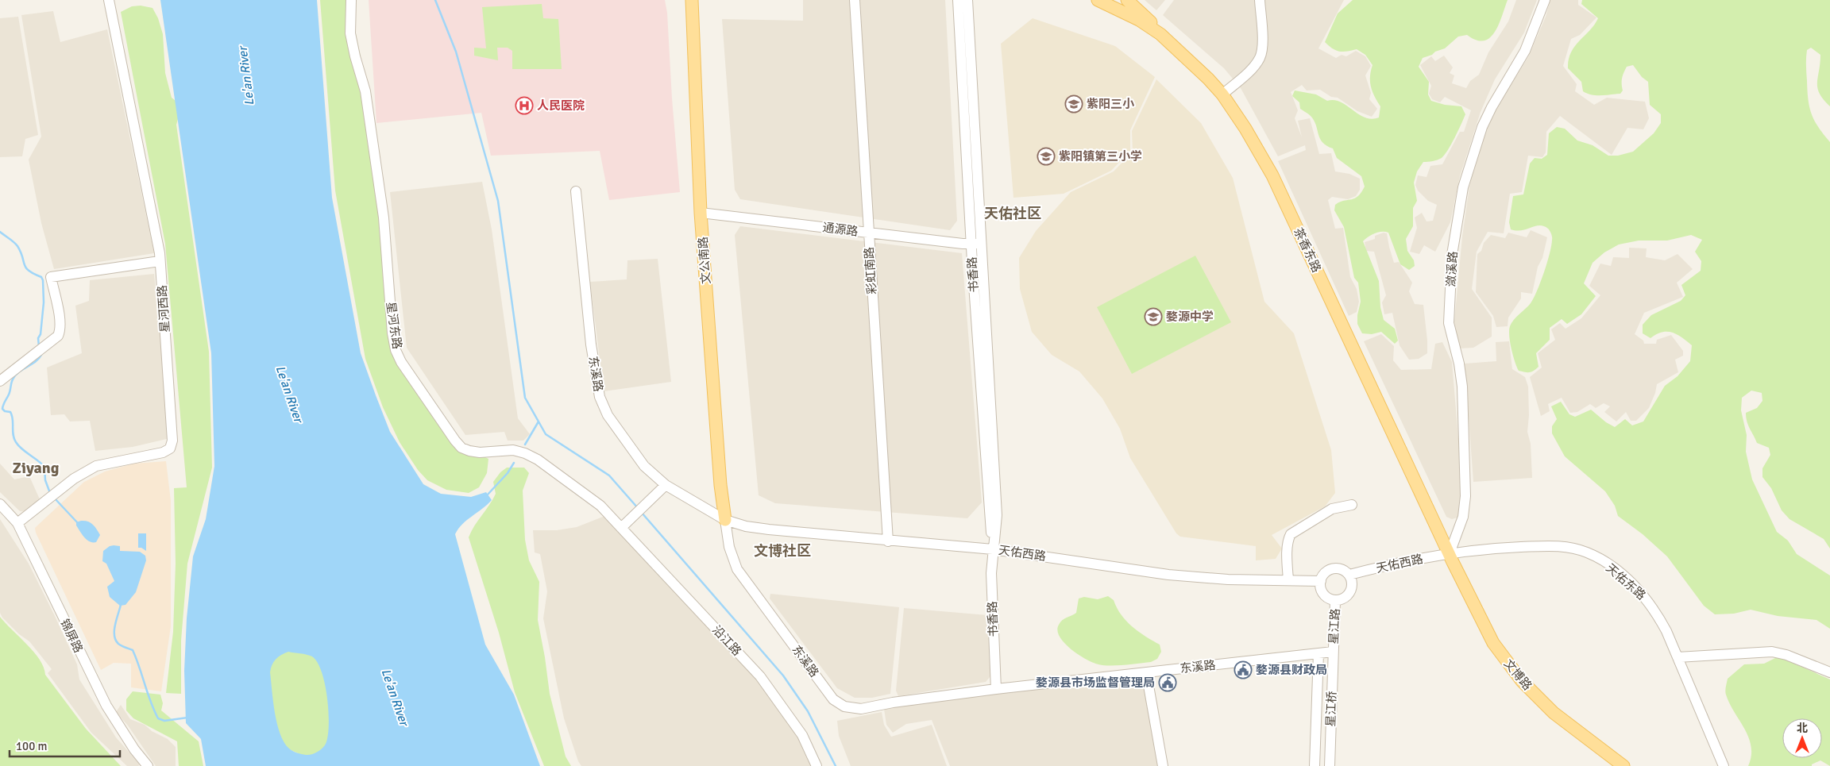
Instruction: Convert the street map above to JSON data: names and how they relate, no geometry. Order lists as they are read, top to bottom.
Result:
{
  "streets": {
    "main road": ["茶香东路", "文公南路", "文博路"],
    "street": [
      "通源路",
      "潋溪路",
      "彩虹南路",
      "书香路",
      "星河西路",
      "星河东路",
      "东溪路",
      "天佑西路",
      "天佑东路",
      "星江路",
      "锦屏路",
      "沿江路",
      "星江桥"
    ]
  },
  "crossings": [
    ["通源路", "文公南路"],
    ["通源路", "彩虹南路"],
    ["通源路", "书香路"],
    ["茶香东路", "潋溪路"],
    ["茶香东路", "天佑西路"],
    ["茶香东路", "天佑东路"],
    ["茶香东路", "文博路"],
    ["文公南路", "东溪路"],
    ["文公南路", "天佑西路"],
    ["潋溪路", "天佑西路"],
    ["潋溪路", "天佑东路"],
    ["潋溪路", "文博路"],
    ["彩虹南路", "天佑西路"],
    ["书香路", "东溪路"],
    ["书香路", "天佑西路"],
    ["星河西路", "锦屏路"],
    ["星河东路", "沿江路"],
    ["东溪路", "天佑西路"],
    ["东溪路", "星江路"],
    ["东溪路", "星江桥"],
    ["天佑西路", "天佑东路"],
    ["天佑西路", "星江路"],
    ["天佑西路", "文博路"],
    ["天佑东路", "文博路"],
    ["星江路", "星江桥"]
  ],
  "districts": ["天佑社区", "Ziyang", "文博社区"],
  "water": ["Le'an River"],
  "places": {
    "school or university": ["紫阳三小", "紫阳镇第三小学", "婺源中学"],
    "hospital": ["人民医院"],
    "public building": ["婺源县财政局", "婺源县市场监督管理局"]
  },
  "scale_bar": "100 m",
  "north": "top"
}
